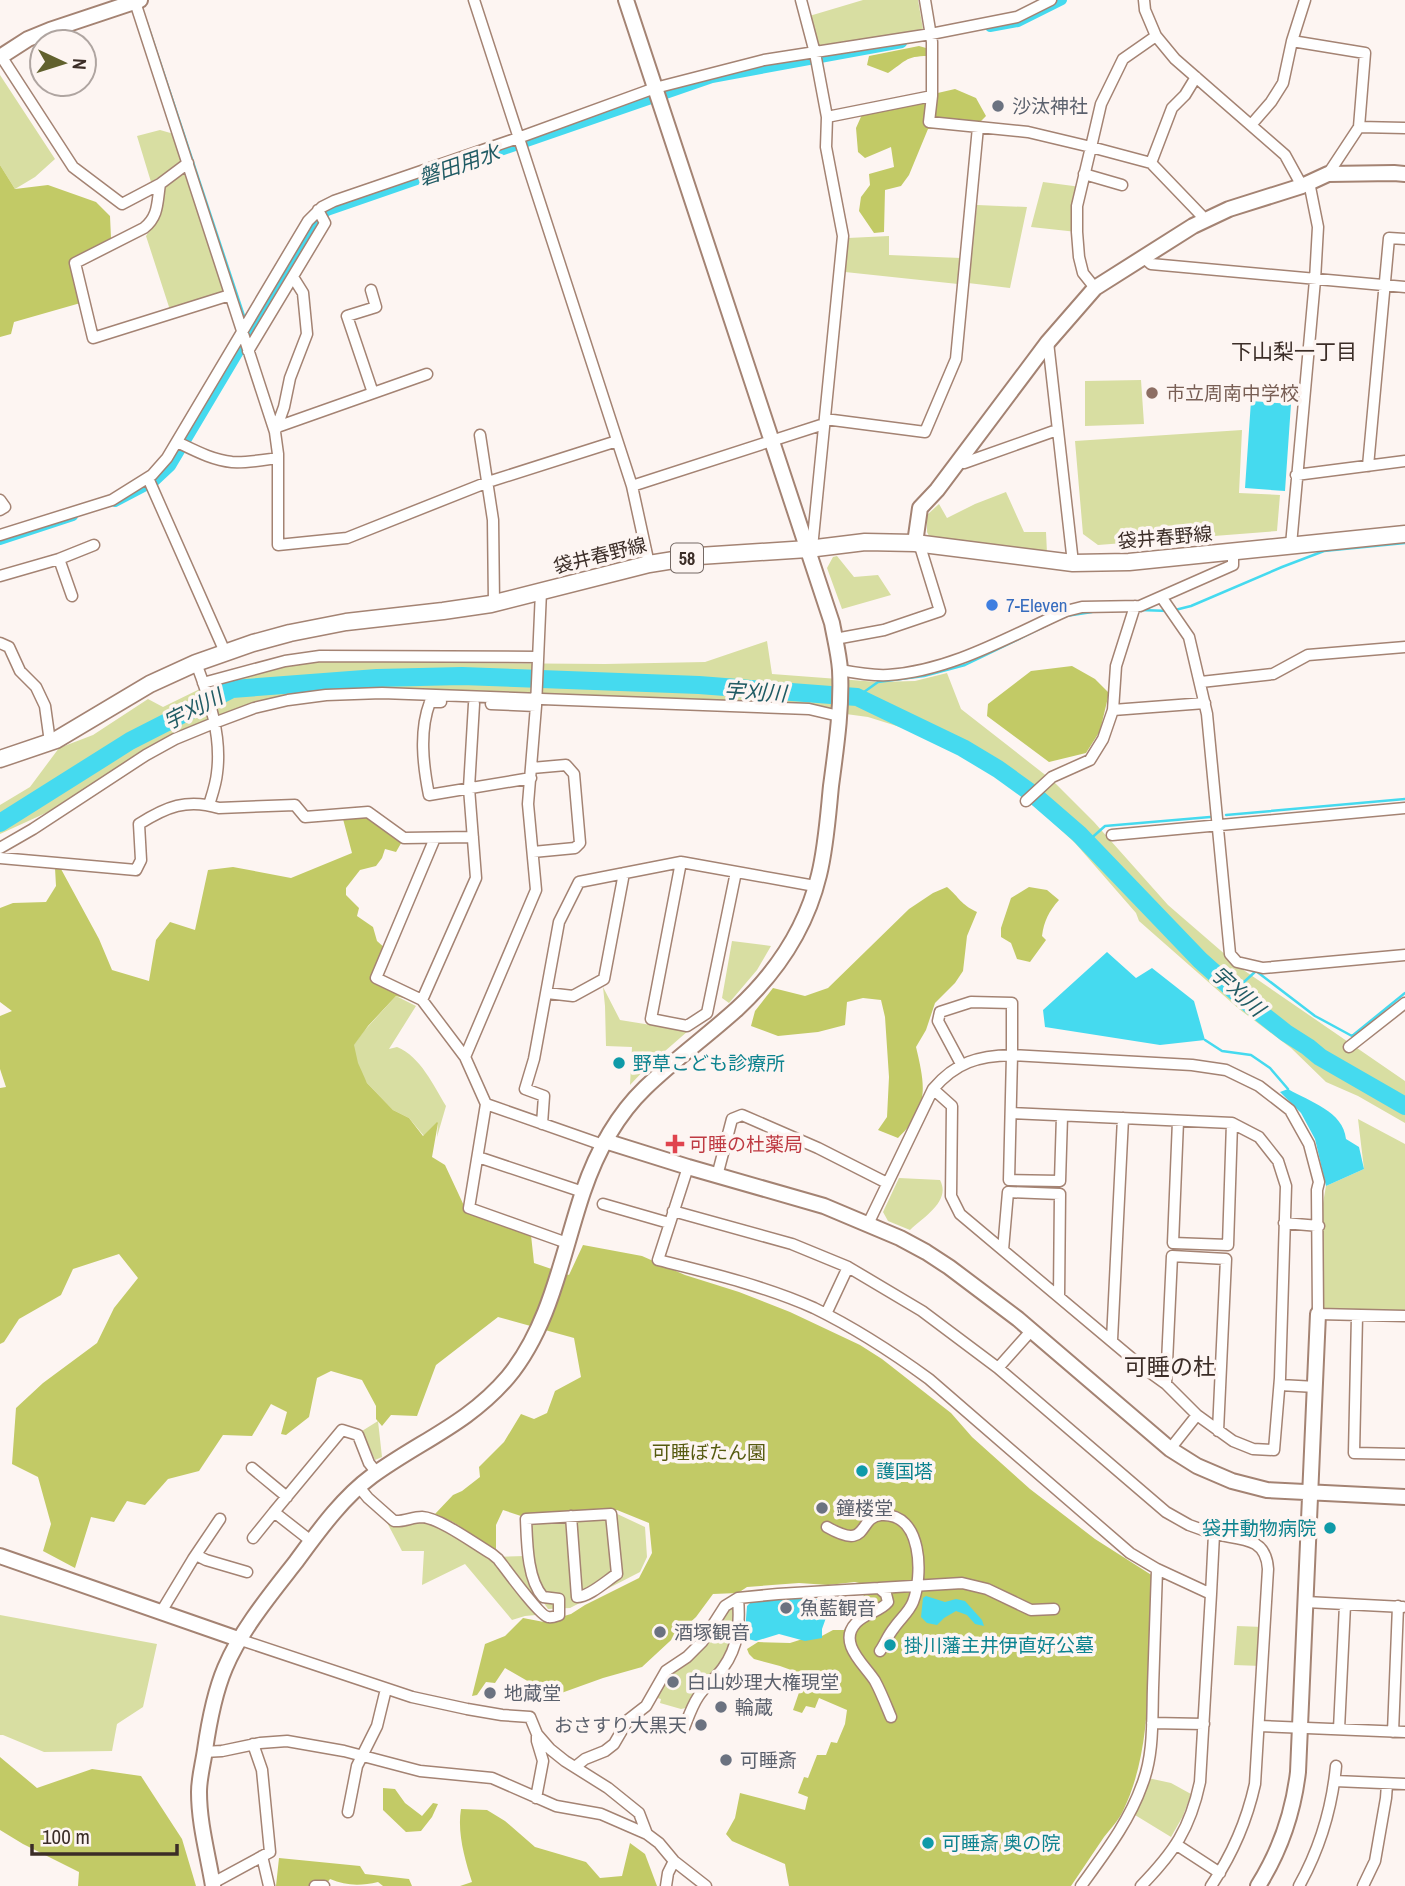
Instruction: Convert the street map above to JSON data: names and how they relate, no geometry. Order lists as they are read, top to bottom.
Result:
{
  "streets": {
    "main road": ["袋井春野線", "58"]
  },
  "districts": ["下山梨一丁目", "可睡の杜"],
  "water": ["磐田用水", "宇刈川"],
  "parks": ["可睡ぼたん園"],
  "places": {
    "other": [
      "沙汰神社",
      "市立周南中学校",
      "7-Eleven",
      "野草こども診療所",
      "護国塔",
      "鐘楼堂",
      "袋井動物病院",
      "魚藍観音",
      "酒塚観音",
      "掛川藩主井伊直好公墓",
      "白山妙理大権現堂",
      "地蔵堂",
      "輪蔵",
      "おさすり大黒天",
      "可睡斎",
      "可睡斎 奥の院"
    ],
    "health": ["可睡の杜薬局"]
  },
  "scale_bar": "100 m",
  "north": "right"
}
